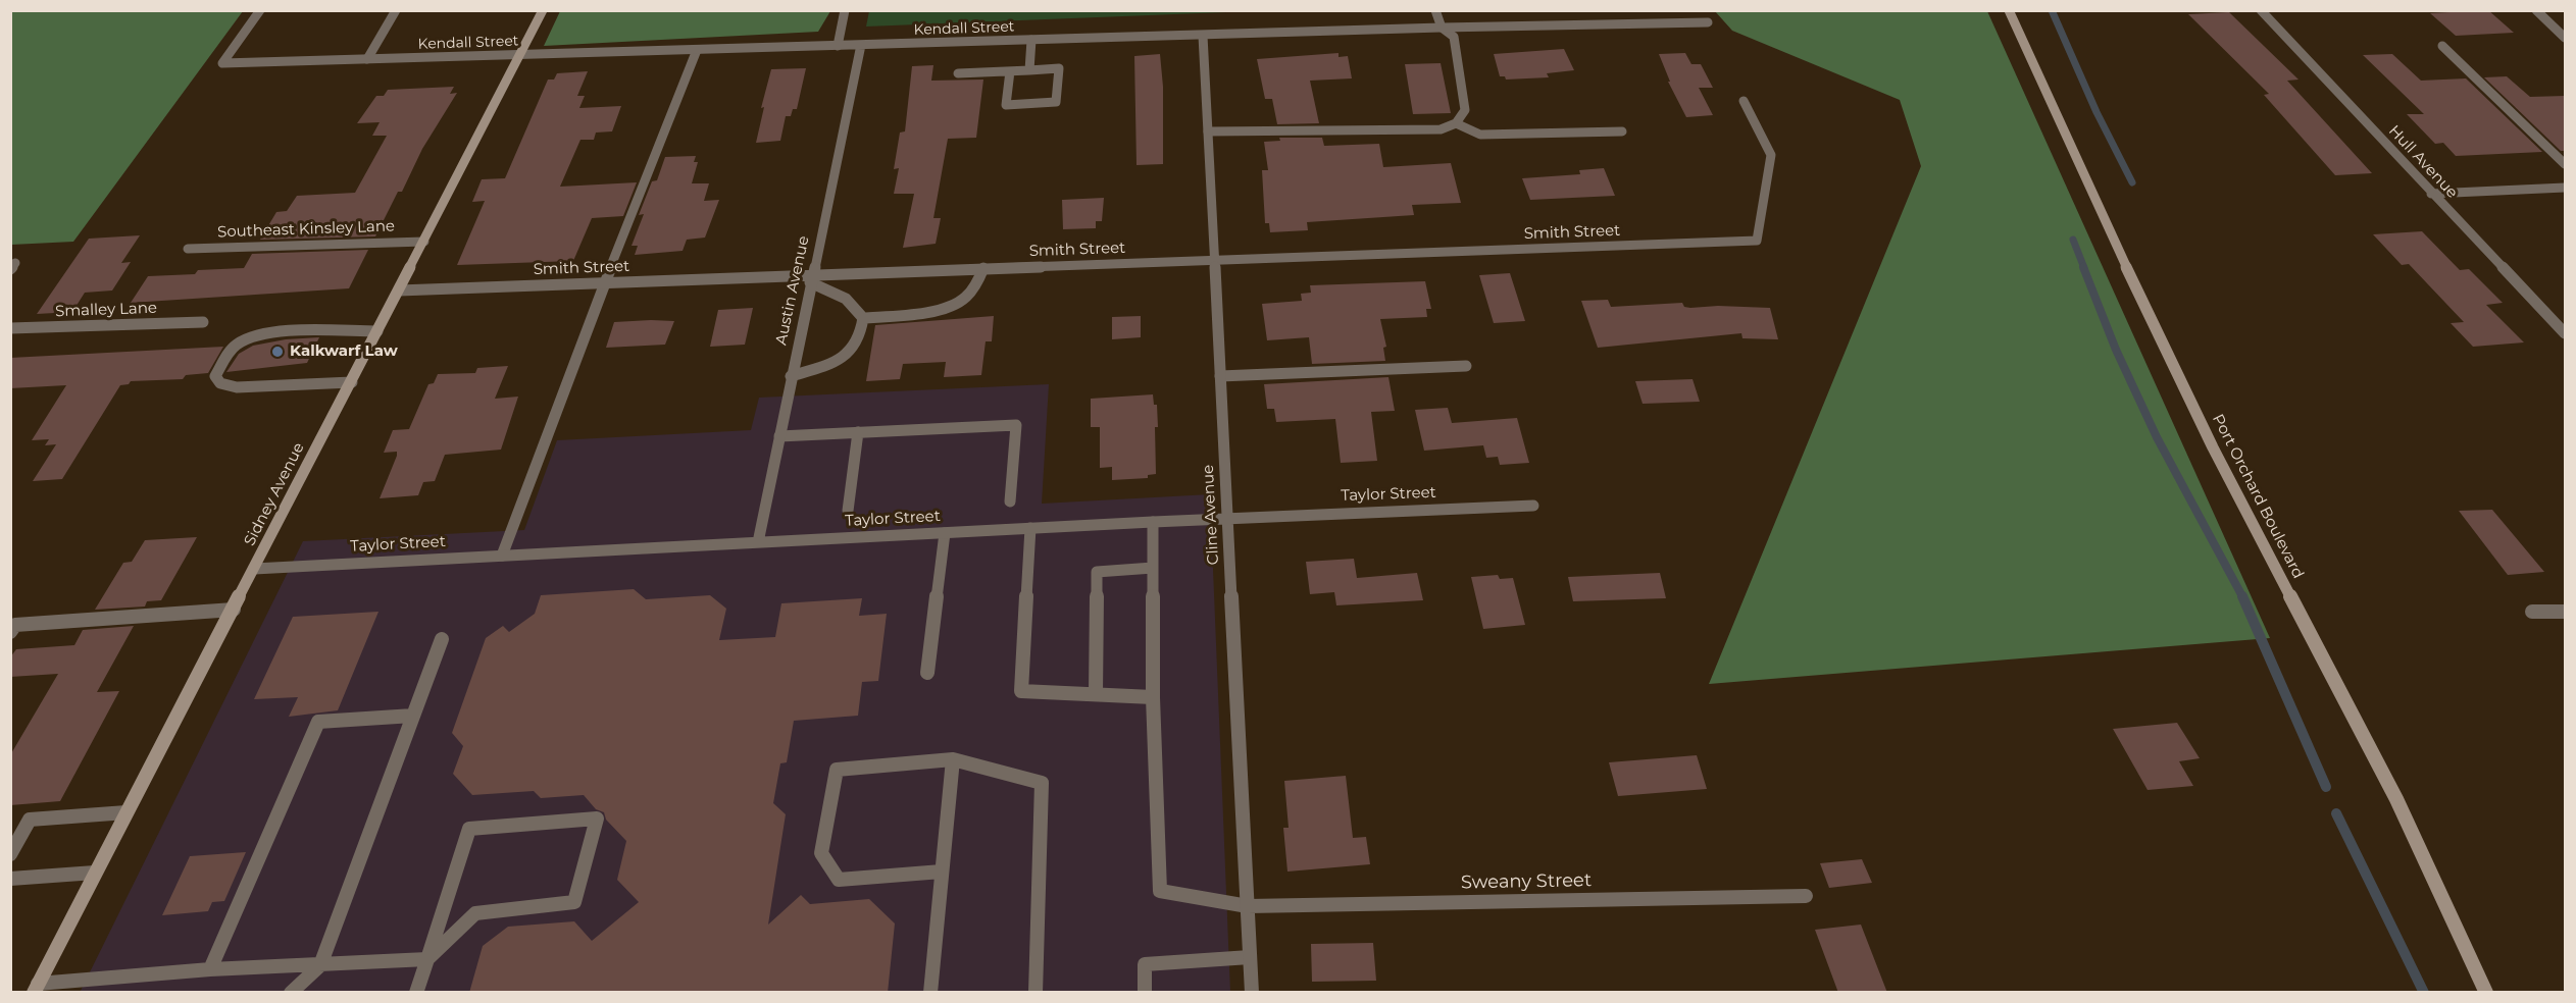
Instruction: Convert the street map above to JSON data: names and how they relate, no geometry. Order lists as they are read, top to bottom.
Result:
{
  "streets": {
    "main road": ["Sidney Avenue", "Port Orchard Boulevard"],
    "street": [
      "Kendall Street",
      "Hull Avenue",
      "Southeast Kinsley Lane",
      "Smith Street",
      "Austin Avenue",
      "Smalley Lane",
      "Taylor Street",
      "Cline Avenue",
      "Sweany Street"
    ]
  },
  "crossings": [
    ["Kendall Street", "Austin Avenue"],
    ["Kendall Street", "Sidney Avenue"],
    ["Kendall Street", "Cline Avenue"],
    ["Southeast Kinsley Lane", "Sidney Avenue"],
    ["Smith Street", "Austin Avenue"],
    ["Smith Street", "Sidney Avenue"],
    ["Smith Street", "Cline Avenue"],
    ["Austin Avenue", "Taylor Street"],
    ["Sidney Avenue", "Taylor Street"],
    ["Taylor Street", "Cline Avenue"],
    ["Cline Avenue", "Sweany Street"]
  ],
  "places": ["Kalkwarf Law"]
}
